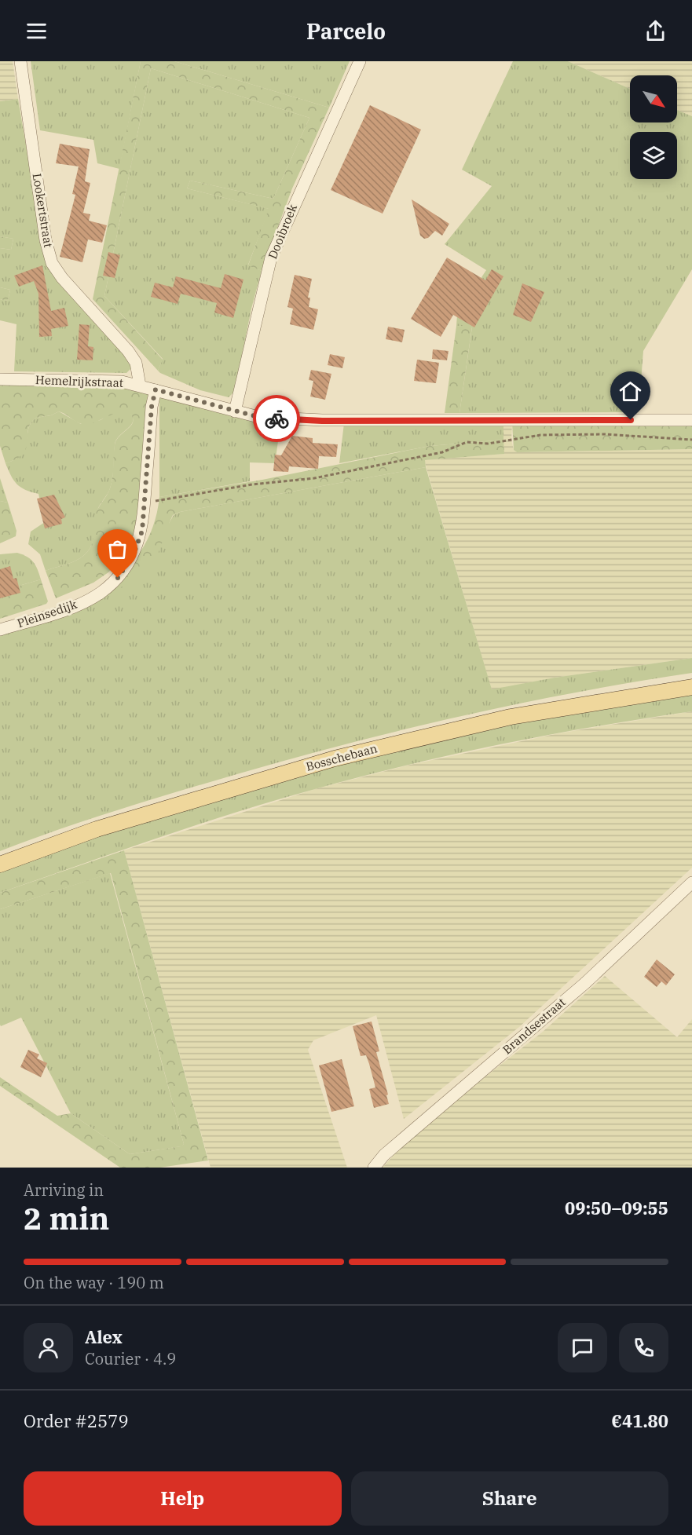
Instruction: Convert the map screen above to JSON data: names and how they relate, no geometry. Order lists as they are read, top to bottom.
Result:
{
  "streets": {
    "main road": ["Bosschebaan"],
    "street": [
      "Lookertstraat",
      "Dooibroek",
      "Hemelrijkstraat",
      "Pleinsedijk",
      "Brandsestraat"
    ]
  },
  "crossings": [
    ["Lookertstraat", "Hemelrijkstraat"],
    ["Dooibroek", "Hemelrijkstraat"],
    ["Hemelrijkstraat", "Pleinsedijk"]
  ],
  "north": "bottom right",
  "page": {
    "header": "Parcelo",
    "heading": ["2 min", "Arriving in", "09:50–09:55"],
    "panel": [
      "Alex",
      "Courier · 4.9",
      "Order #2579",
      "€41.80"
    ],
    "bar": "On the way · 190 m",
    "buttons": ["Help", "Share"]
  }
}
